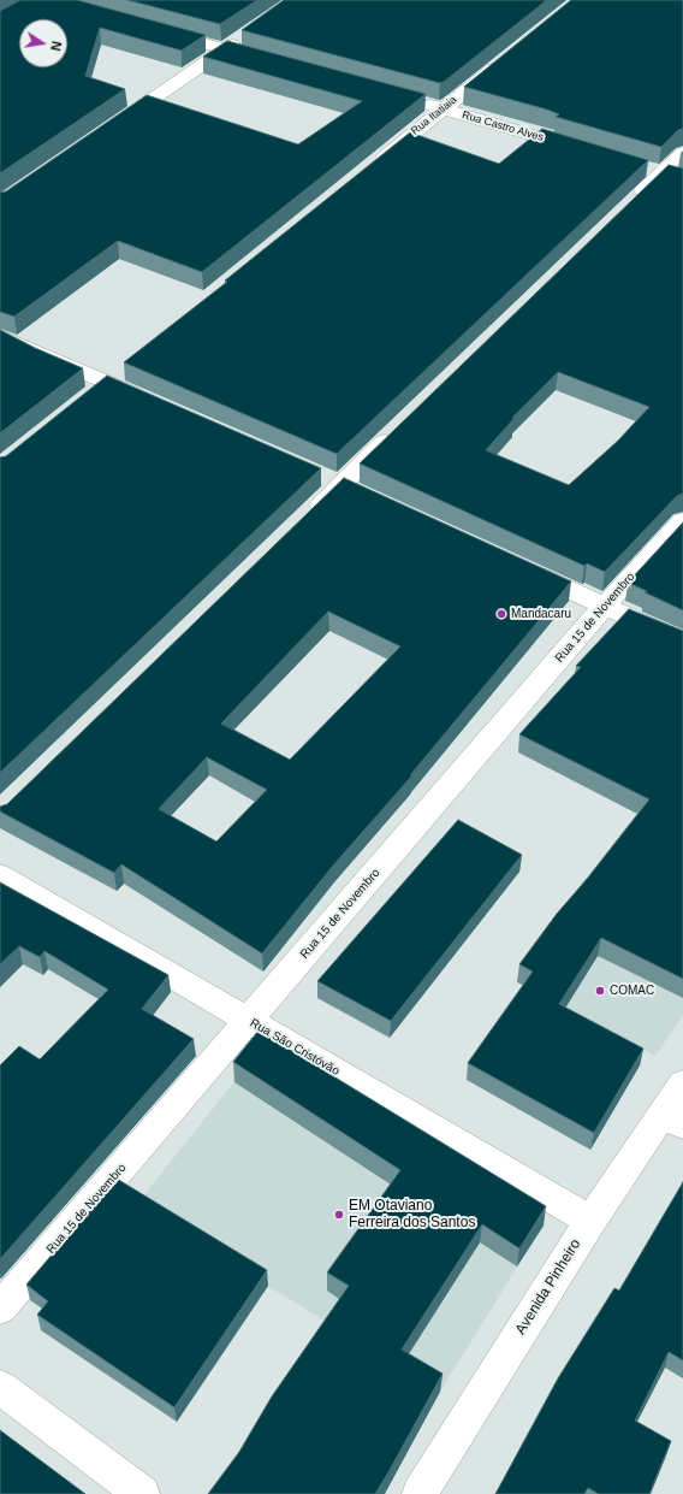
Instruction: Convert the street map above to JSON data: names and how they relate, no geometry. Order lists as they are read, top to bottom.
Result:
{
  "streets": {
    "street": [
      "Rua Itatiaia",
      "Rua Castro Alves",
      "Rua 15 de Novembro",
      "Rua São Cristóvão",
      "Avenida Pinheiro"
    ]
  },
  "crossings": [
    ["Rua Itatiaia", "Rua Castro Alves"],
    ["Rua 15 de Novembro", "Rua São Cristóvão"],
    ["Rua São Cristóvão", "Avenida Pinheiro"]
  ],
  "places": ["Mandacaru", "COMAC", "EM Otaviano Ferreira dos Santos"],
  "north": "right"
}
